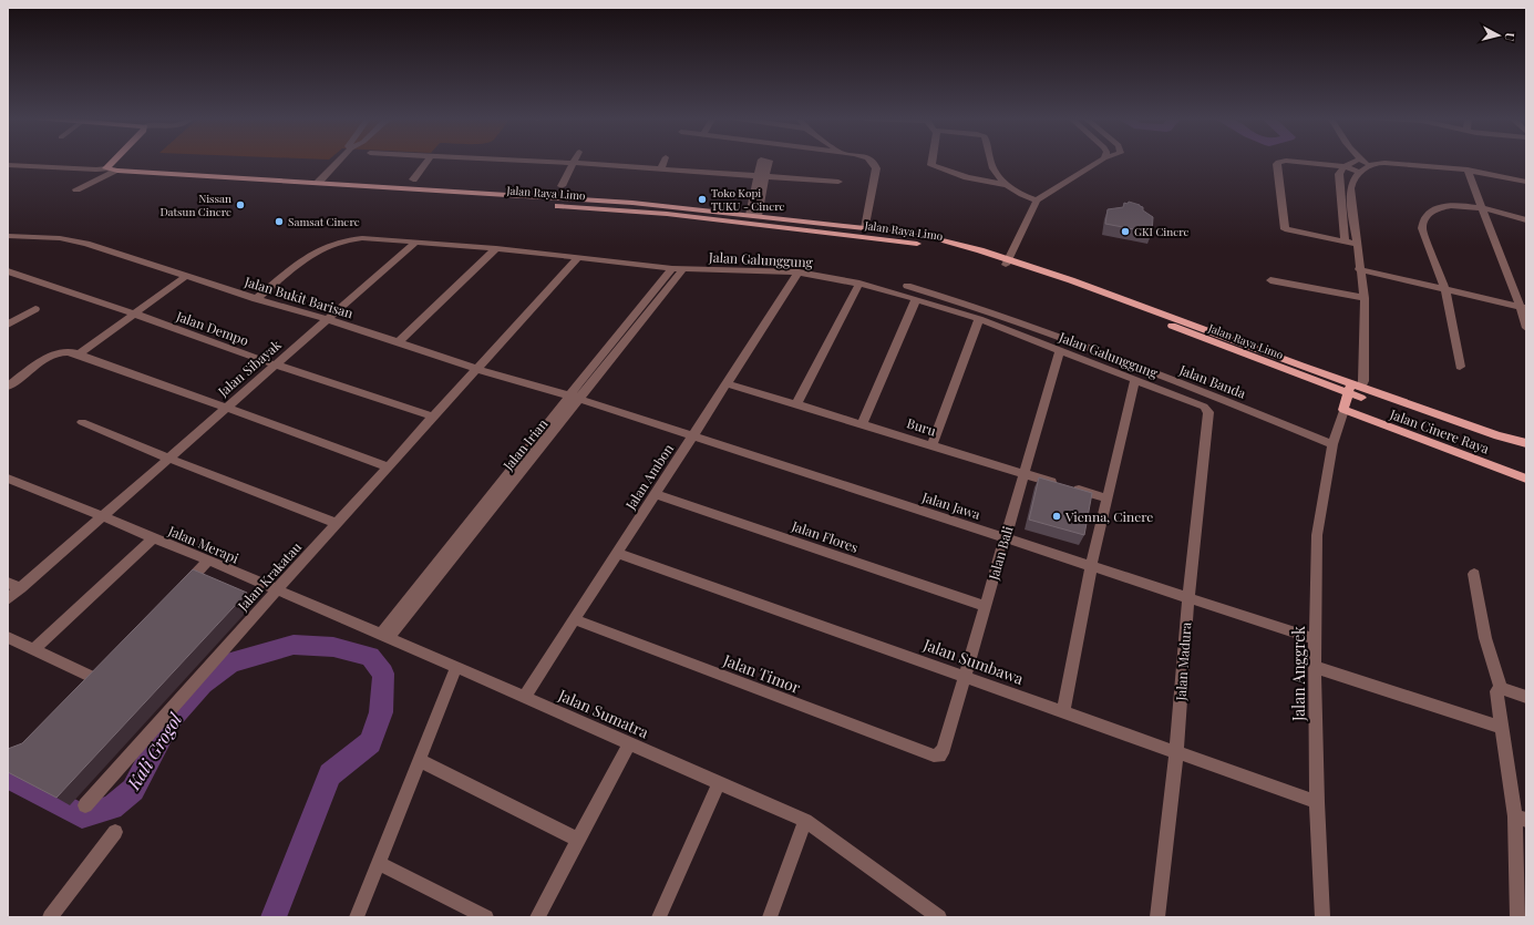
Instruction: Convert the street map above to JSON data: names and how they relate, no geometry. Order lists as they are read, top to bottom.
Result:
{
  "streets": {
    "main road": ["Jalan Raya Limo", "Jalan Cinere Raya", "Jalan Anggrek"],
    "street": [
      "Jalan Galunggung",
      "Jalan Bukit Barisan",
      "Jalan Dempo",
      "Jalan Sibayak",
      "Jalan Banda",
      "Buru",
      "Jalan Irian",
      "Jalan Ambon",
      "Jalan Jawa",
      "Jalan Flores",
      "Jalan Merapi",
      "Jalan Bali",
      "Jalan Krakatau",
      "Jalan Sumbawa",
      "Jalan Madura",
      "Jalan Timor",
      "Jalan Sumatra"
    ]
  },
  "crossings": [
    ["Jalan Raya Limo", "Jalan Cinere Raya"],
    ["Jalan Raya Limo", "Jalan Anggrek"],
    ["Jalan Galunggung", "Jalan Bukit Barisan"],
    ["Jalan Galunggung", "Jalan Sibayak"],
    ["Jalan Galunggung", "Jalan Irian"],
    ["Jalan Galunggung", "Jalan Ambon"],
    ["Jalan Galunggung", "Jalan Bali"],
    ["Jalan Galunggung", "Jalan Krakatau"],
    ["Jalan Galunggung", "Jalan Madura"],
    ["Jalan Bukit Barisan", "Jalan Sibayak"],
    ["Jalan Bukit Barisan", "Jalan Irian"],
    ["Jalan Bukit Barisan", "Jalan Jawa"],
    ["Jalan Bukit Barisan", "Jalan Krakatau"],
    ["Jalan Dempo", "Jalan Sibayak"],
    ["Jalan Dempo", "Jalan Krakatau"],
    ["Jalan Sibayak", "Jalan Merapi"],
    ["Jalan Banda", "Jalan Anggrek"],
    ["Buru", "Jalan Ambon"],
    ["Buru", "Jalan Bali"],
    ["Jalan Cinere Raya", "Jalan Anggrek"],
    ["Jalan Irian", "Jalan Jawa"],
    ["Jalan Irian", "Jalan Merapi"],
    ["Jalan Irian", "Jalan Sumatra"],
    ["Jalan Ambon", "Jalan Jawa"],
    ["Jalan Ambon", "Jalan Flores"],
    ["Jalan Ambon", "Jalan Sumbawa"],
    ["Jalan Ambon", "Jalan Timor"],
    ["Jalan Ambon", "Jalan Sumatra"],
    ["Jalan Jawa", "Jalan Bali"],
    ["Jalan Jawa", "Jalan Madura"],
    ["Jalan Jawa", "Jalan Anggrek"],
    ["Jalan Flores", "Jalan Bali"],
    ["Jalan Merapi", "Jalan Krakatau"],
    ["Jalan Merapi", "Jalan Sumatra"],
    ["Jalan Bali", "Jalan Sumbawa"],
    ["Jalan Bali", "Jalan Timor"],
    ["Jalan Sumbawa", "Jalan Madura"],
    ["Jalan Sumbawa", "Jalan Anggrek"]
  ],
  "water": ["Kali Grogol"],
  "places": [
    "Toko Kopi TUKU - Cinere",
    "Nissan Datsun Cinere",
    "Samsat Cinere",
    "GKI Cinere",
    "Vienna, Cinere"
  ],
  "north": "right"
}
